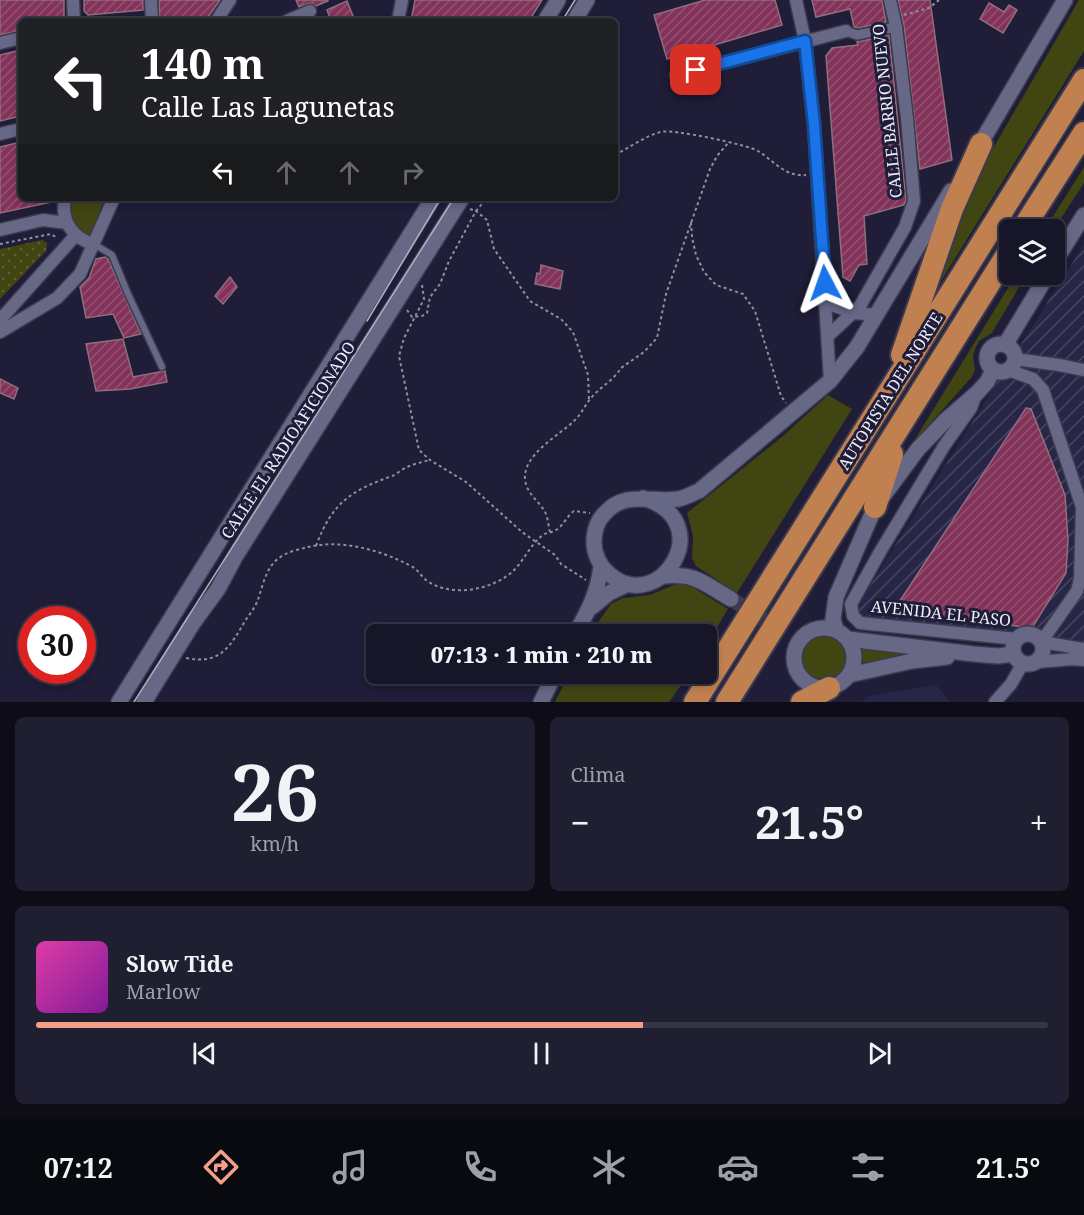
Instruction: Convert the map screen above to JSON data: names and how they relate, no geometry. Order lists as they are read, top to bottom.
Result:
{
  "streets": {
    "highway": ["AUTOPISTA DEL NORTE"],
    "street": ["CALLE BARRIO NUEVO", "CALLE EL RADIOAFICIONADO", "AVENIDA EL PASO"]
  },
  "page": {
    "turn": ["140 m", "Calle Las Lagunetas"],
    "limit": "30",
    "trip": "07:13 · 1 min · 210 m",
    "tile": [
      ["26", "km/h"],
      "Clima"
    ],
    "heat": ["−", "21.5°", "+"],
    "song": ["Slow Tide", "Marlow"],
    "tabs": ["07:12", "21.5°"]
  }
}
